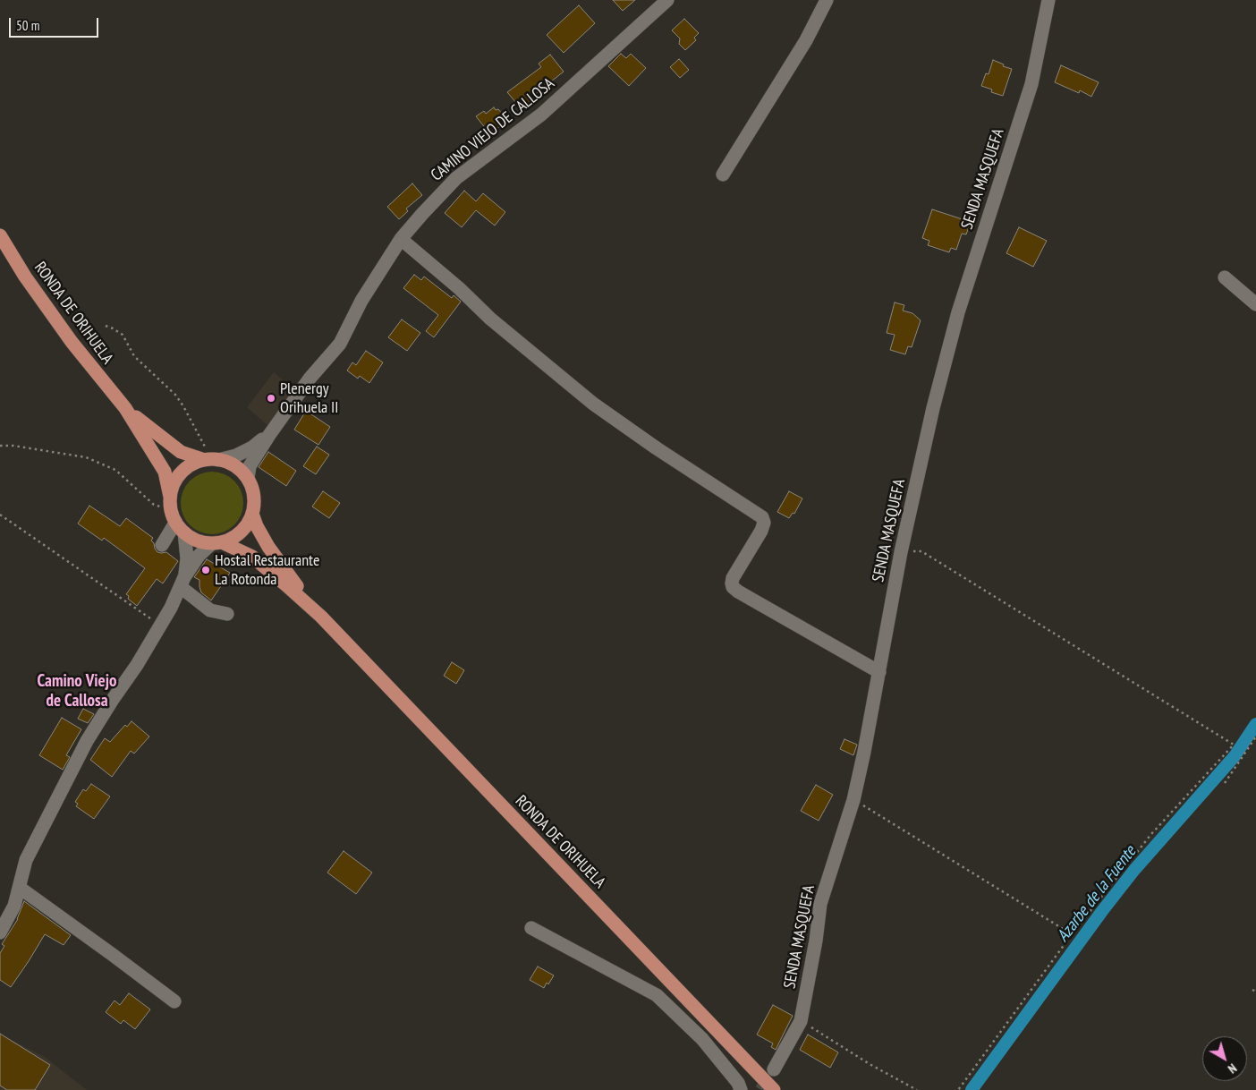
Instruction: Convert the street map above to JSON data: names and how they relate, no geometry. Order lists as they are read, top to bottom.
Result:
{
  "streets": {
    "main road": ["RONDA DE ORIHUELA"],
    "street": ["CAMINO VIEJO DE CALLOSA", "SENDA MASQUEFA"]
  },
  "crossings": [
    ["CAMINO VIEJO DE CALLOSA", "RONDA DE ORIHUELA"]
  ],
  "districts": ["Camino Viejo de Callosa"],
  "water": ["Azarbe de la Fuente"],
  "places": ["Plenergy Orihuela II", "Hostal Restaurante La Rotonda"],
  "scale_bar": "50 m",
  "north": "bottom right"
}
